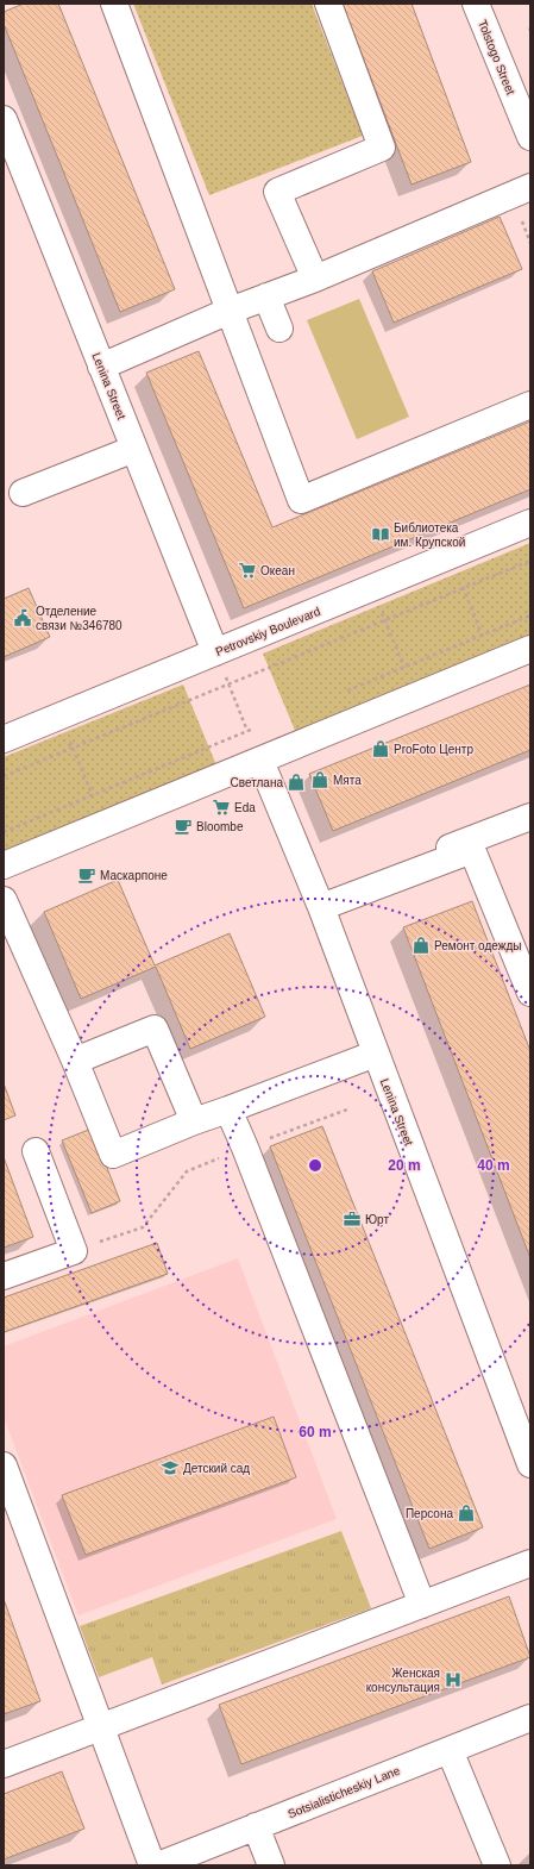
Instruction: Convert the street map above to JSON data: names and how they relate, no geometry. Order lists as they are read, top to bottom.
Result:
{
  "streets": {
    "street": [
      "Tolstogo Street",
      "Lenina Street",
      "Petrovskiy Boulevard",
      "Sotsialisticheskiy Lane"
    ]
  },
  "crossings": [
    ["Lenina Street", "Petrovskiy Boulevard"]
  ],
  "places": {
    "library": ["Библиотека им. Крупской"],
    "supermarket": ["Океан", "Eda"],
    "public building": ["Отделение связи №346780"],
    "shop": [
      "ProFoto Центр",
      "Мята",
      "Светлана",
      "Ремонт одежды",
      "Персона"
    ],
    "cafe": ["Bloombe", "Маскарпоне"],
    "office": ["Юрт"],
    "school or university": ["Детский сад"],
    "hospital": ["Женская консультация"]
  },
  "rings": ["20 m", "40 m", "60 m"]
}
